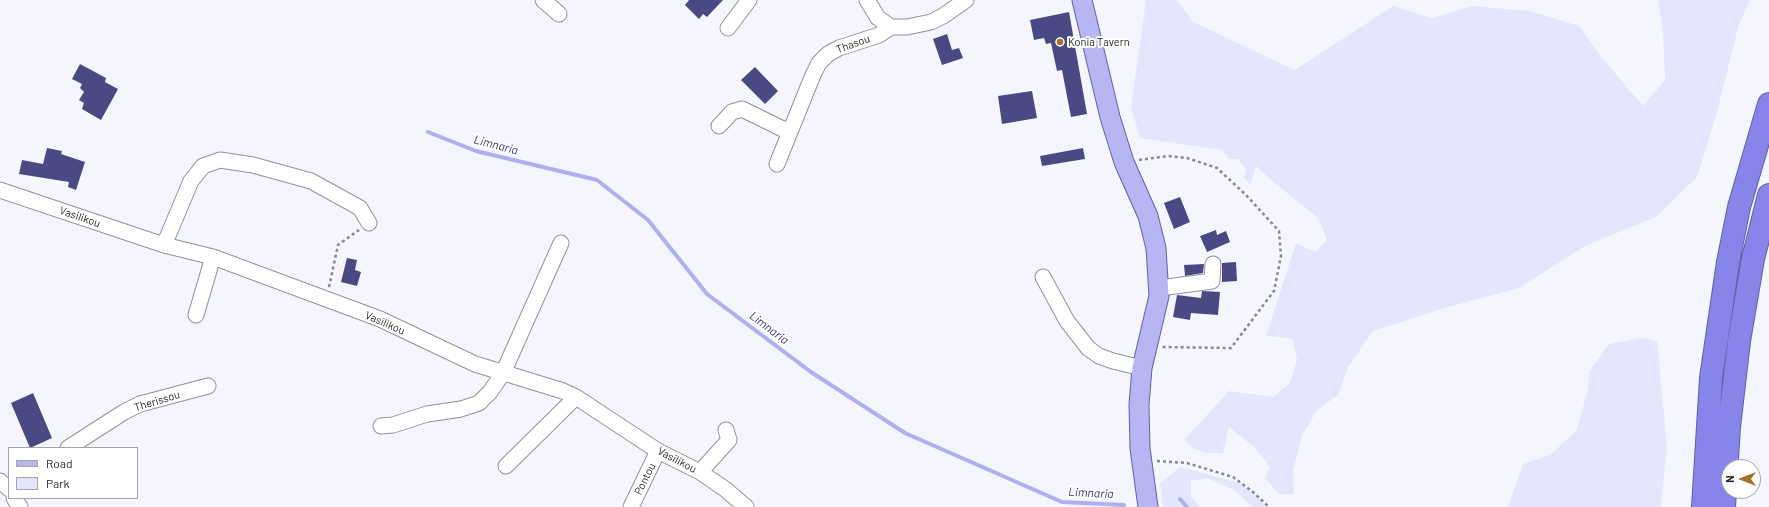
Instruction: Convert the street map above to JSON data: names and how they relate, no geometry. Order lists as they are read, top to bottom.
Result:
{
  "streets": {
    "street": [
      "Thasou",
      "Vasilikou",
      "Therissou",
      "Pontou"
    ]
  },
  "crossings": [
    ["Vasilikou", "Pontou"]
  ],
  "water": ["Limnaria"],
  "places": ["Konia Tavern"],
  "legend": ["Road", "Park"],
  "north": "left"
}
